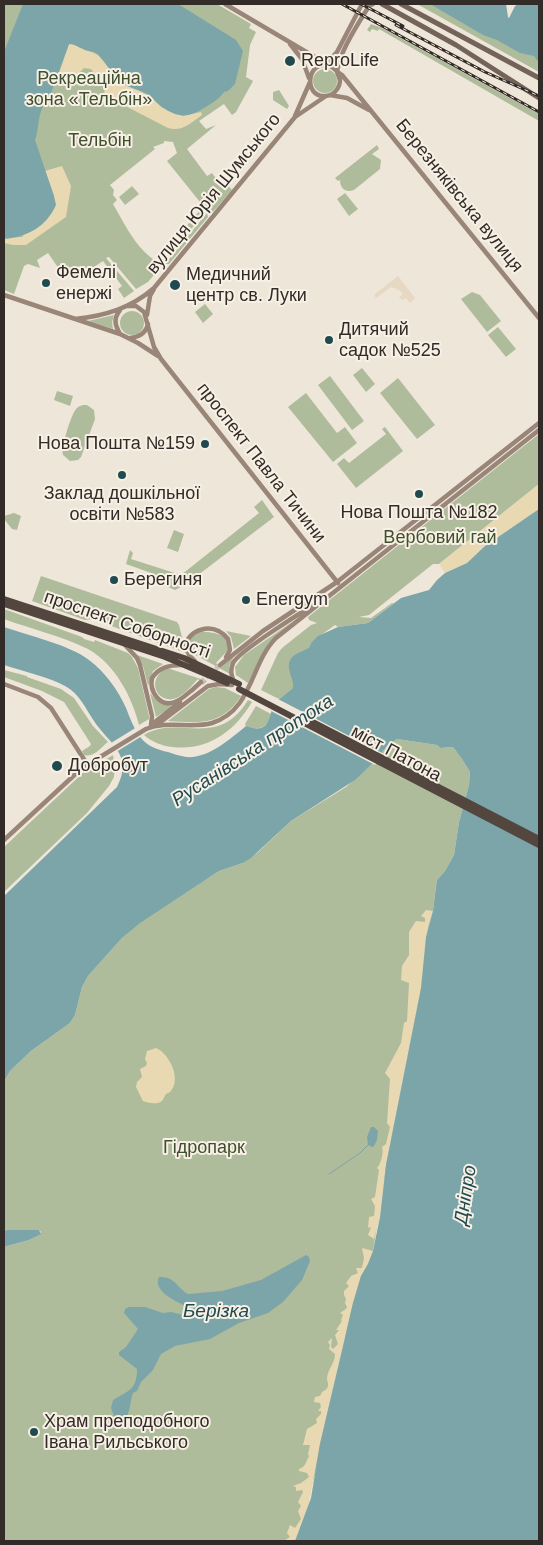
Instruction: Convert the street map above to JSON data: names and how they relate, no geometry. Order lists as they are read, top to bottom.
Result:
{
  "streets": {
    "highway": ["проспект Соборності", "міст Патона"],
    "street": ["вулиця Юрія Шумського", "Березняківська вулиця", "проспект Павла Тичини"]
  },
  "crossings": [
    ["вулиця Юрія Шумського", "Березняківська вулиця"],
    ["вулиця Юрія Шумського", "проспект Павла Тичини"],
    ["проспект Соборності", "міст Патона"]
  ],
  "water": ["Русанівська протока", "Дніпро", "Берізка"],
  "parks": [
    "Рекреаційна зона «Тельбін»",
    "Тельбін",
    "Вербовий гай",
    "Гідропарк"
  ],
  "places": [
    "ReproLife",
    "Фемелі енержі",
    "Медичний центр св. Луки",
    "Дитячий садок №525",
    "Нова Пошта №159",
    "Заклад дошкільної освіти №583",
    "Нова Пошта №182",
    "Берегиня",
    "Energym",
    "Добробут",
    "Храм преподобного Івана Рильського"
  ]
}
